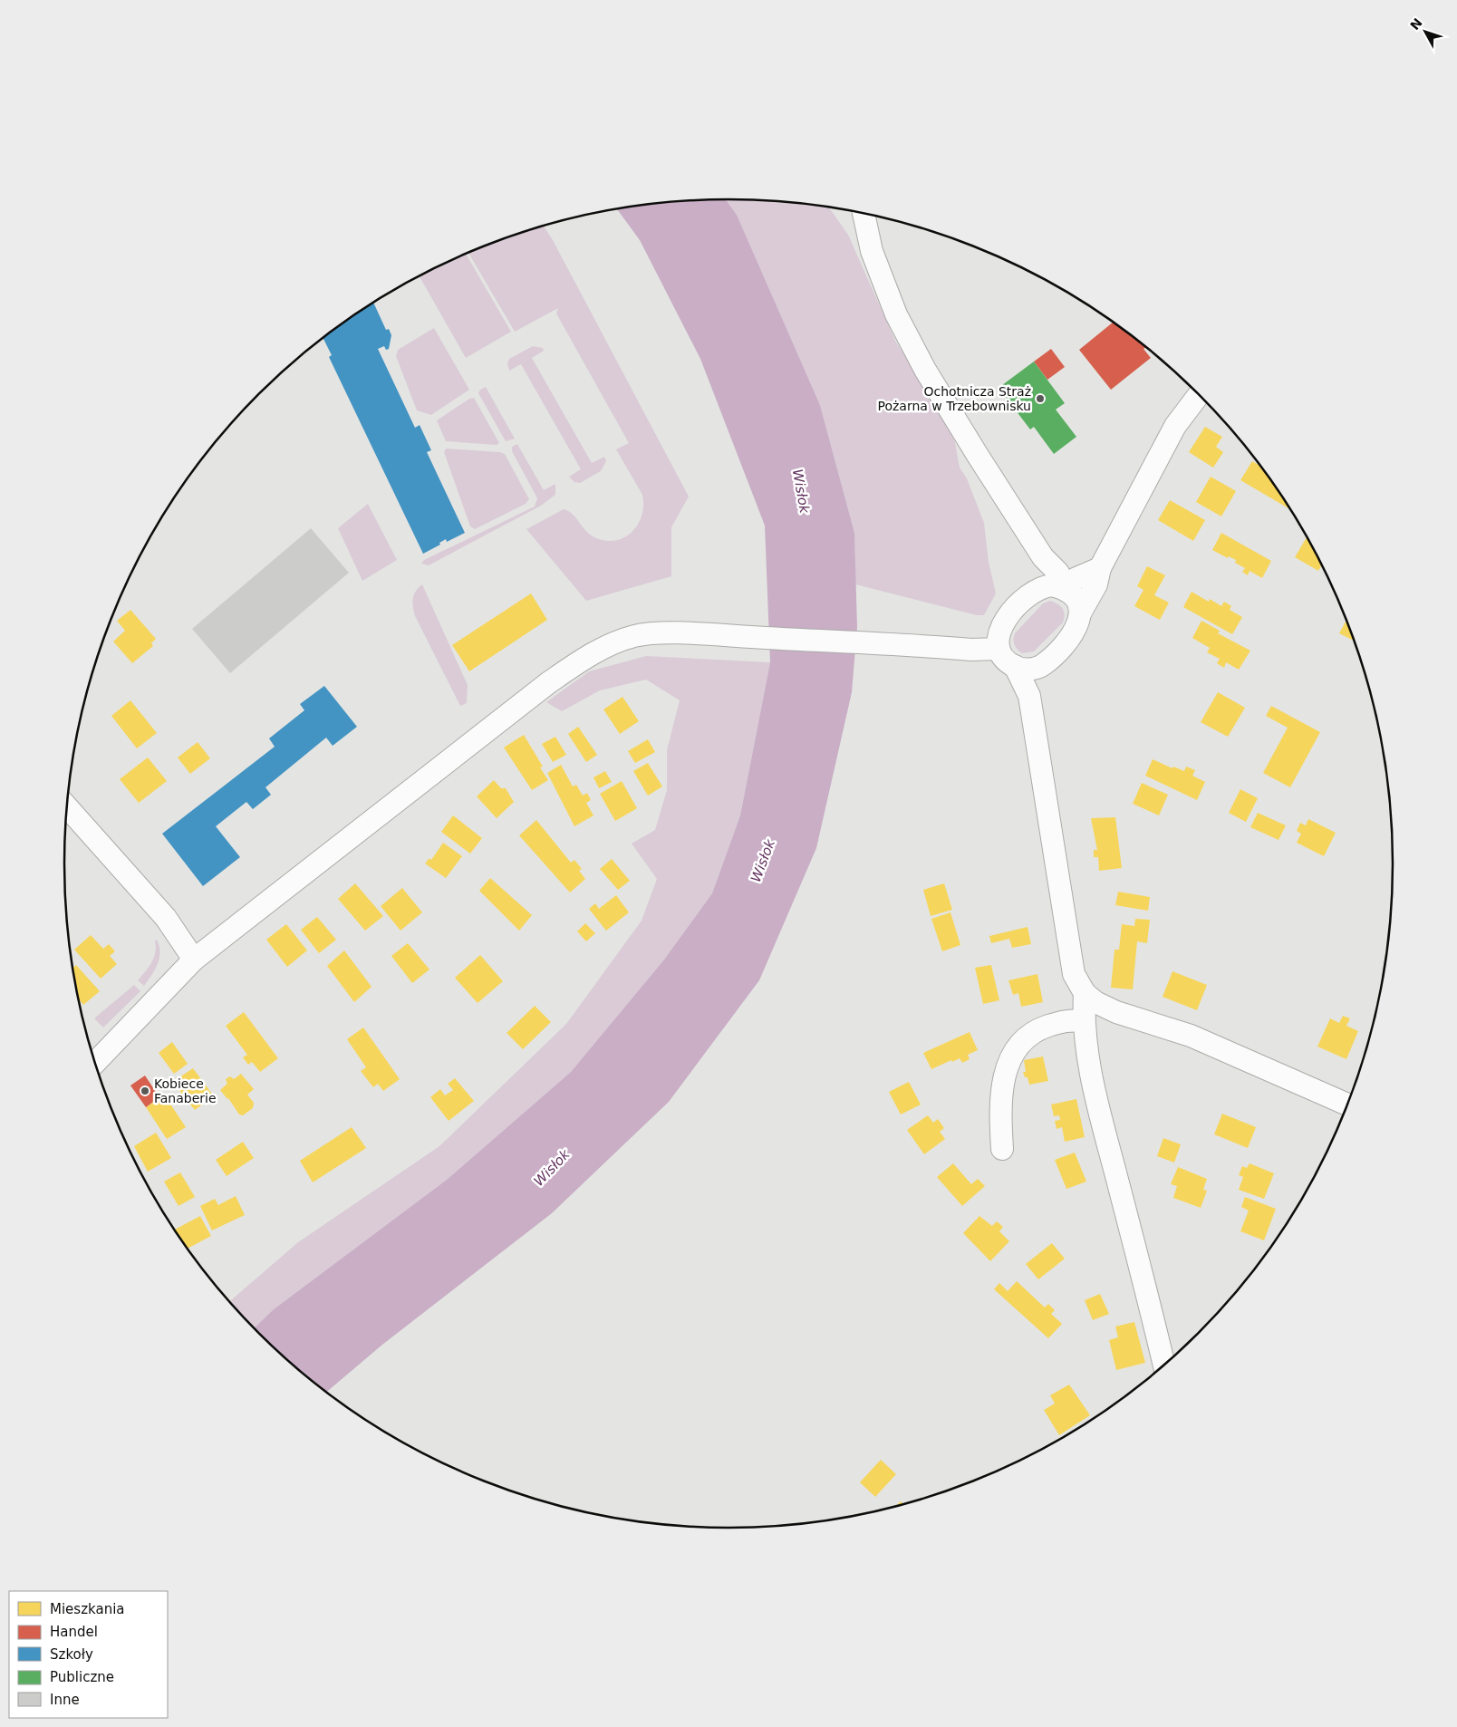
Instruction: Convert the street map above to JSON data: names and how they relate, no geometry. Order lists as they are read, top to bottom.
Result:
{
  "water": ["Wisłok"],
  "places": ["Ochotnicza Straż Pożarna w Trzebownisku", "Kobiece Fanaberie"],
  "legend": [
    "Mieszkania",
    "Handel",
    "Szkoły",
    "Publiczne",
    "Inne"
  ],
  "north": "top left"
}
